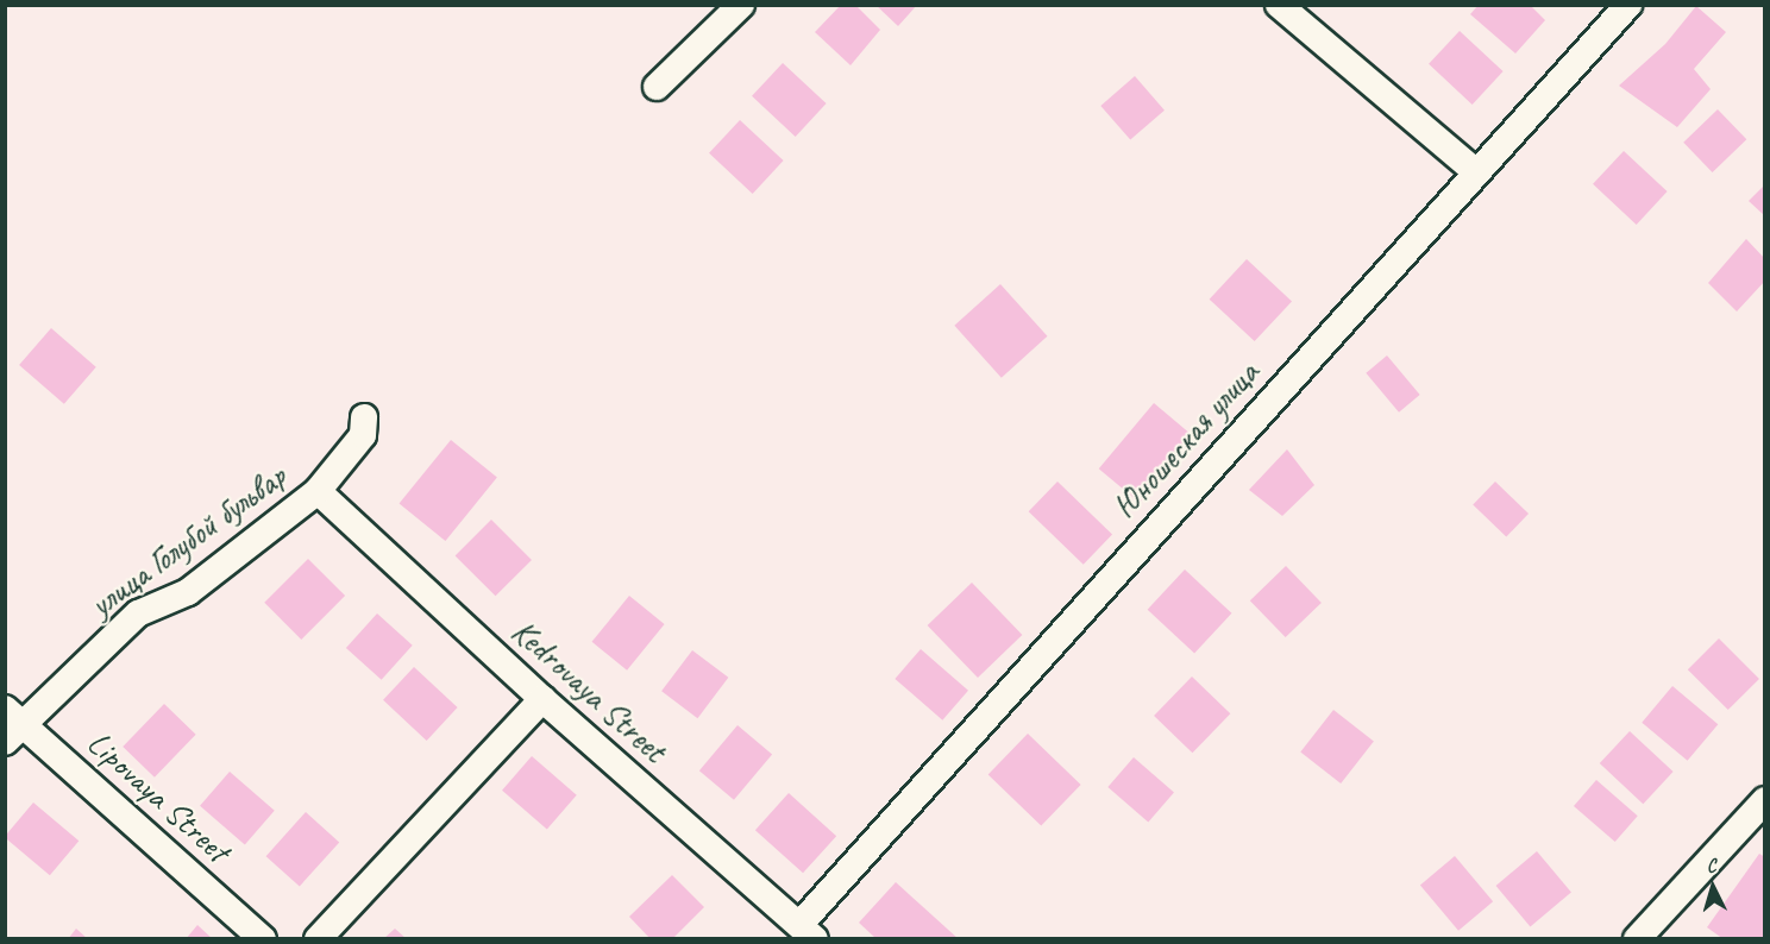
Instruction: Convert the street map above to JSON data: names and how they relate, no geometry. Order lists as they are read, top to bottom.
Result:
{
  "streets": {
    "street": [
      "Юношеская улица",
      "улица Голубой бульвар",
      "Kedrovaya Street",
      "Lipovaya Street"
    ]
  },
  "crossings": [
    ["Юношеская улица", "Kedrovaya Street"],
    ["улица Голубой бульвар", "Kedrovaya Street"],
    ["улица Голубой бульвар", "Lipovaya Street"]
  ],
  "north": "top"
}
